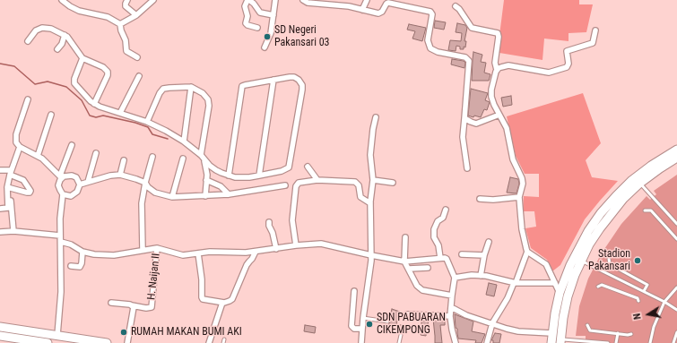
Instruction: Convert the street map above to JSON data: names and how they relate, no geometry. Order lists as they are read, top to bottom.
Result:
{
  "streets": {
    "street": ["H. Naijan II"]
  },
  "places": [
    "SD Negeri Pakansari 03",
    "Stadion Pakansari",
    "SDN PABUARAN CIKEMPONG",
    "RUMAH MAKAN BUMI AKI"
  ],
  "north": "left"
}
